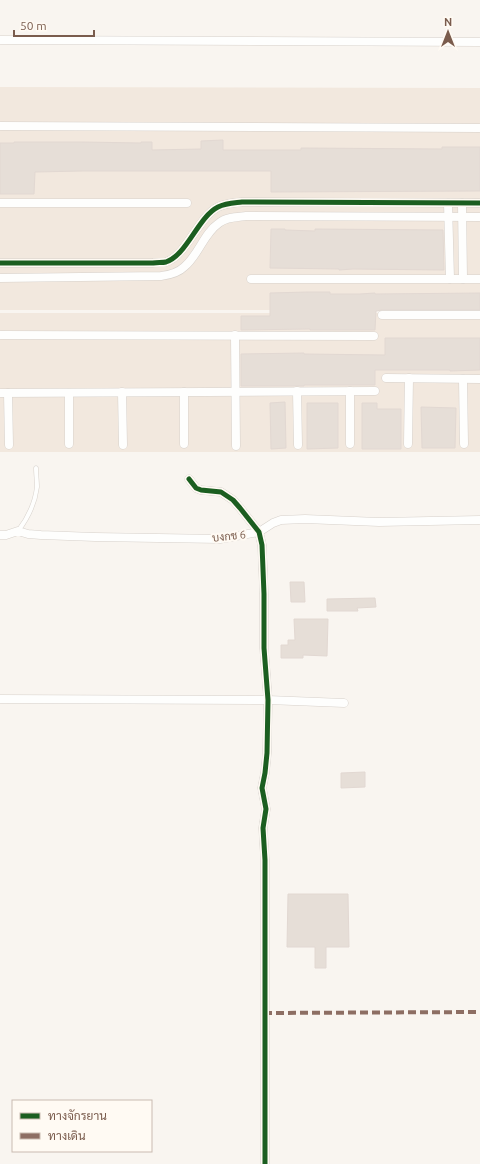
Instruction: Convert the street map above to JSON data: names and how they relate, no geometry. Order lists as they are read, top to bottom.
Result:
{
  "streets": {
    "street": ["บงกช 6"]
  },
  "legend": ["ทางจักรยาน", "ทางเดิน"],
  "scale_bar": "50 m",
  "north": "top"
}
